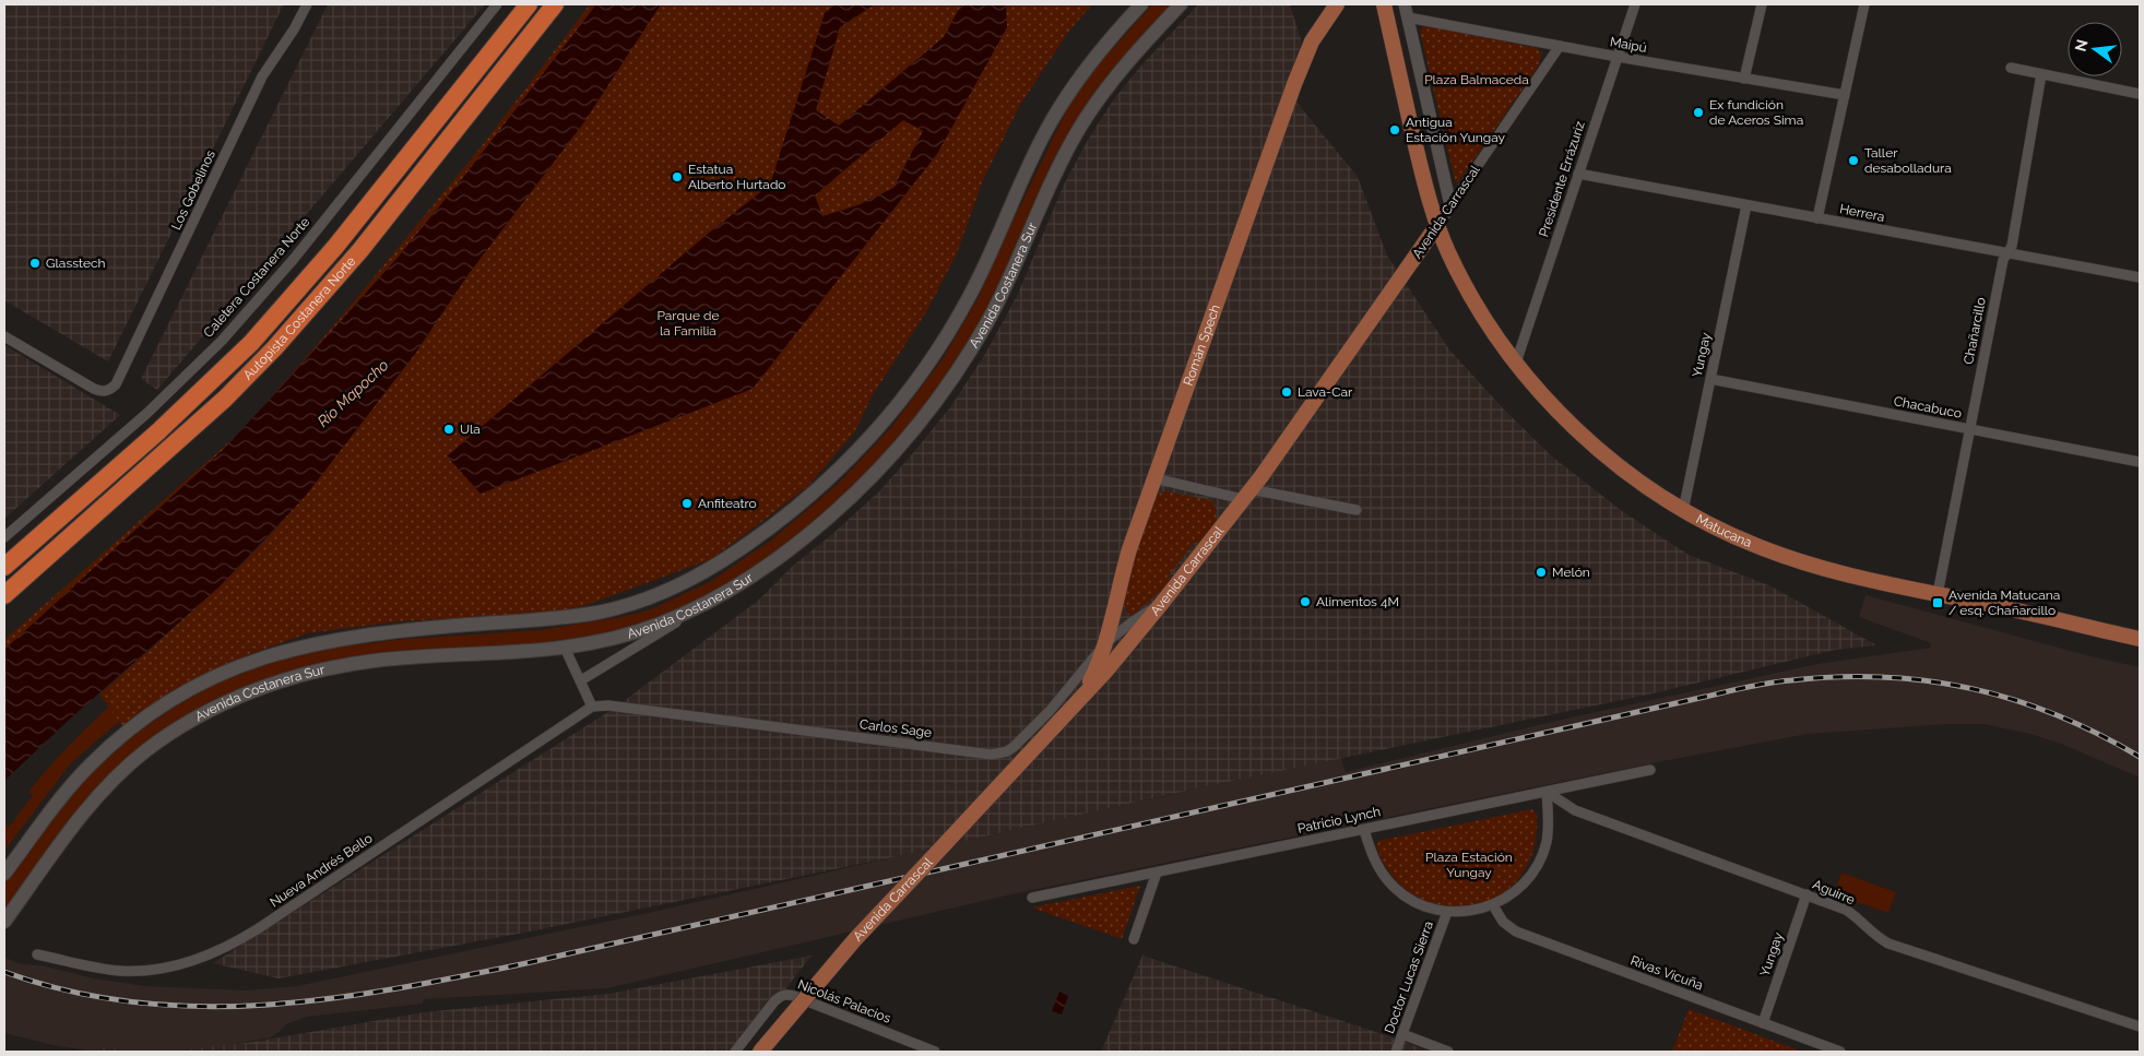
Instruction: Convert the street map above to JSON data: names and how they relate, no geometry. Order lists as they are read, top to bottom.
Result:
{
  "streets": {
    "highway": ["Autopista Costanera Norte"],
    "main road": [
      "Avenida Carrascal",
      "Avenida Costanera Sur",
      "Román Spech",
      "Matucana"
    ],
    "street": [
      "Maipú",
      "Presidente Errázuriz",
      "Los Gobelinos",
      "Herrera",
      "Caletera Costanera Norte",
      "Chañarcillo",
      "Yungay",
      "Chacabuco",
      "Carlos Sage",
      "Patricio Lynch",
      "Nueva Andrés Bello",
      "Aguirre",
      "Rivas Vicuña",
      "Doctor Lucas Sierra",
      "Nicolás Palacios"
    ]
  },
  "crossings": [
    ["Maipú", "Presidente Errázuriz"],
    ["Maipú", "Avenida Carrascal"],
    ["Presidente Errázuriz", "Herrera"],
    ["Presidente Errázuriz", "Matucana"],
    ["Avenida Carrascal", "Román Spech"],
    ["Avenida Carrascal", "Matucana"],
    ["Avenida Carrascal", "Carlos Sage"],
    ["Herrera", "Chañarcillo"],
    ["Herrera", "Yungay"],
    ["Chañarcillo", "Chacabuco"],
    ["Chañarcillo", "Matucana"],
    ["Román Spech", "Carlos Sage"],
    ["Yungay", "Chacabuco"],
    ["Yungay", "Matucana"],
    ["Yungay", "Aguirre"],
    ["Yungay", "Rivas Vicuña"],
    ["Carlos Sage", "Nueva Andrés Bello"],
    ["Patricio Lynch", "Aguirre"]
  ],
  "water": ["Río Mapocho"],
  "parks": ["Plaza Balmaceda", "Parque de la Familia", "Plaza Estación Yungay"],
  "places": {
    "other": [
      "Ex fundición de Aceros Sima",
      "Antigua Estación Yungay",
      "Taller desabolladura",
      "Estatua Alberto Hurtado",
      "Glasstech",
      "Lava-Car",
      "Ula",
      "Anfiteatro",
      "Melón",
      "Alimentos 4M"
    ],
    "transit": ["Avenida Matucana / esq. Chañarcillo"]
  },
  "north": "left"
}
